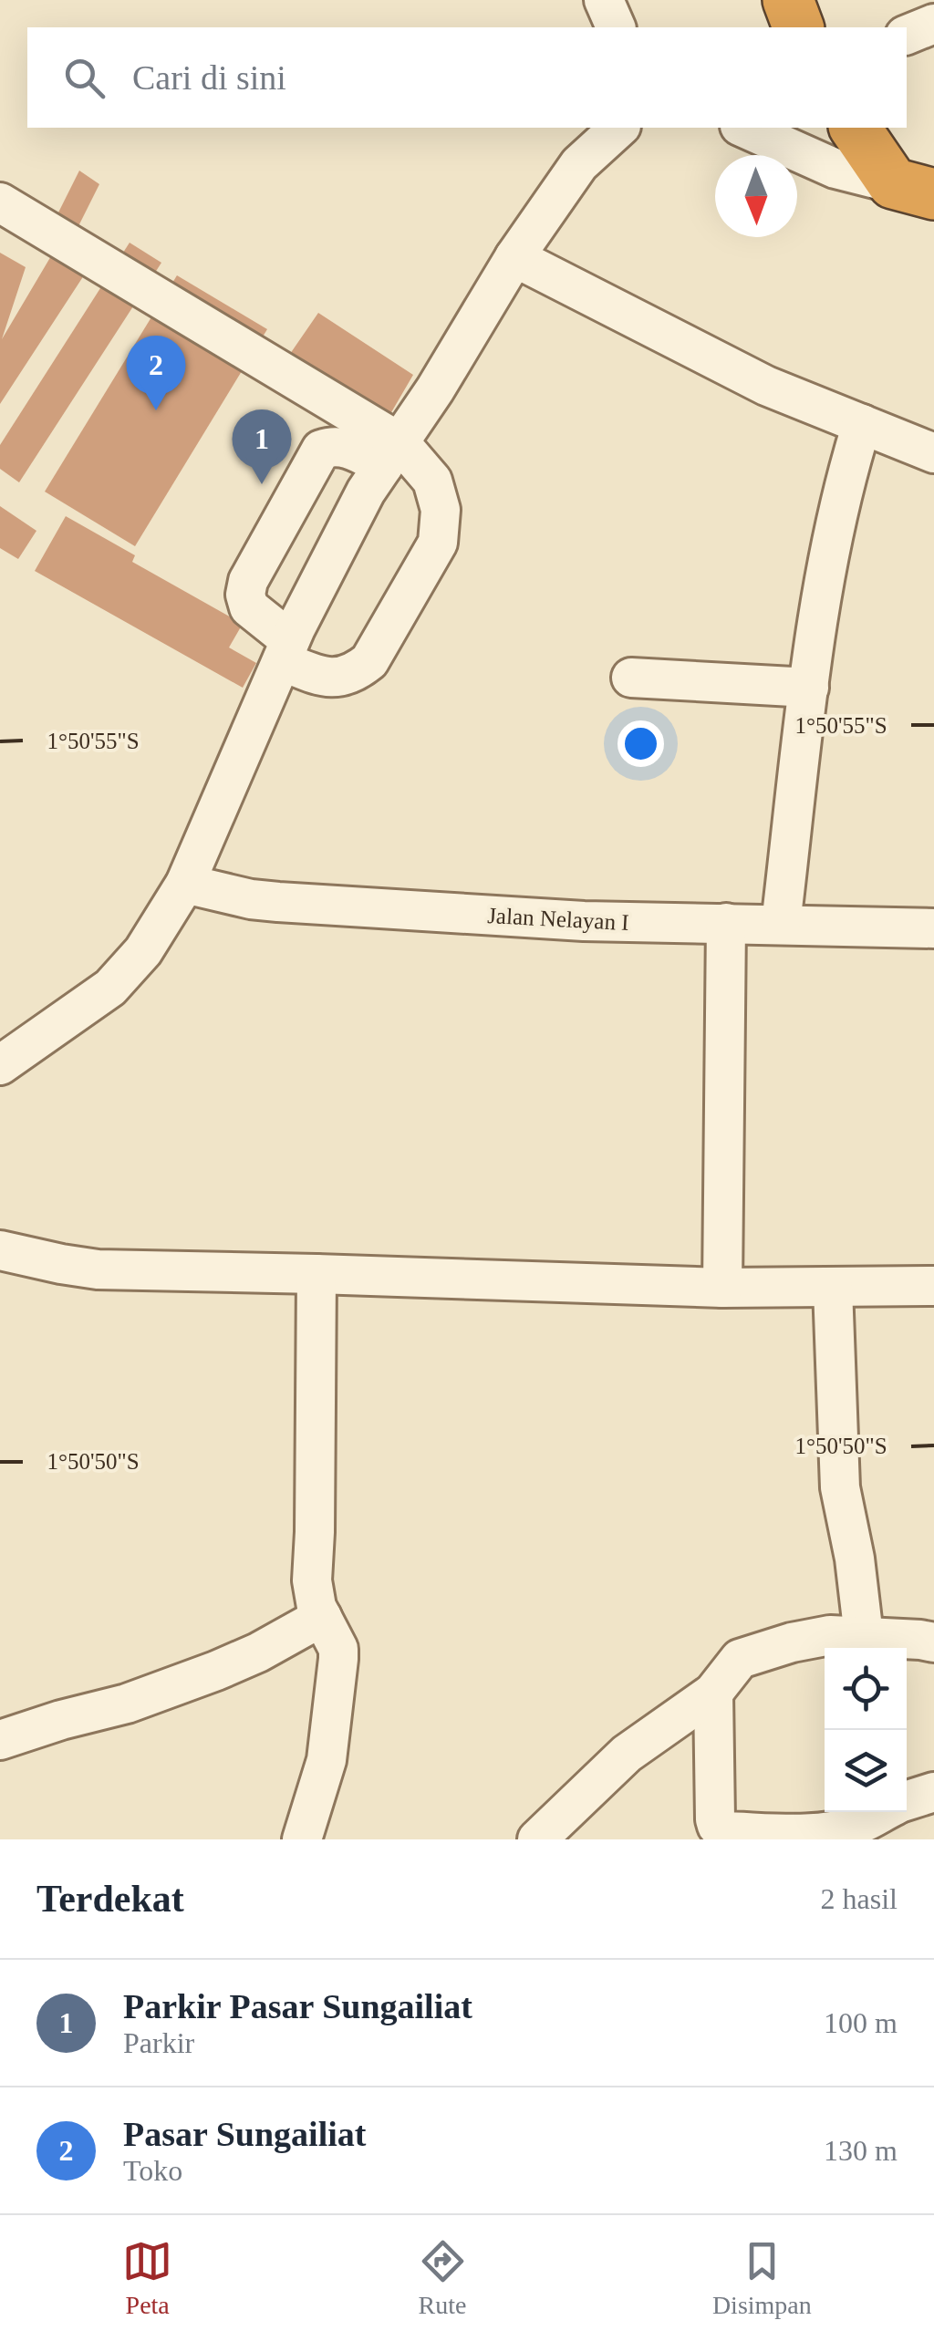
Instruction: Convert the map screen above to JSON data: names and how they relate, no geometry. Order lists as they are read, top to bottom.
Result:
{
  "streets": {
    "street": ["Jalan Nelayan I"]
  },
  "north": "bottom",
  "page": {
    "search": "Cari di sini",
    "pins": ["2", "1"],
    "heading": ["Terdekat", "2 hasil"],
    "list": [
      {
        "mark": "1",
        "name": "Parkir Pasar Sungailiat",
        "note": "Parkir",
        "value": "100 m"
      },
      {
        "mark": "2",
        "name": "Pasar Sungailiat",
        "note": "Toko",
        "value": "130 m"
      }
    ],
    "nav": ["Peta", "Rute", "Disimpan"]
  },
  "coordinates": ["1°50'55\"S", "1°50'50\"S"]
}
